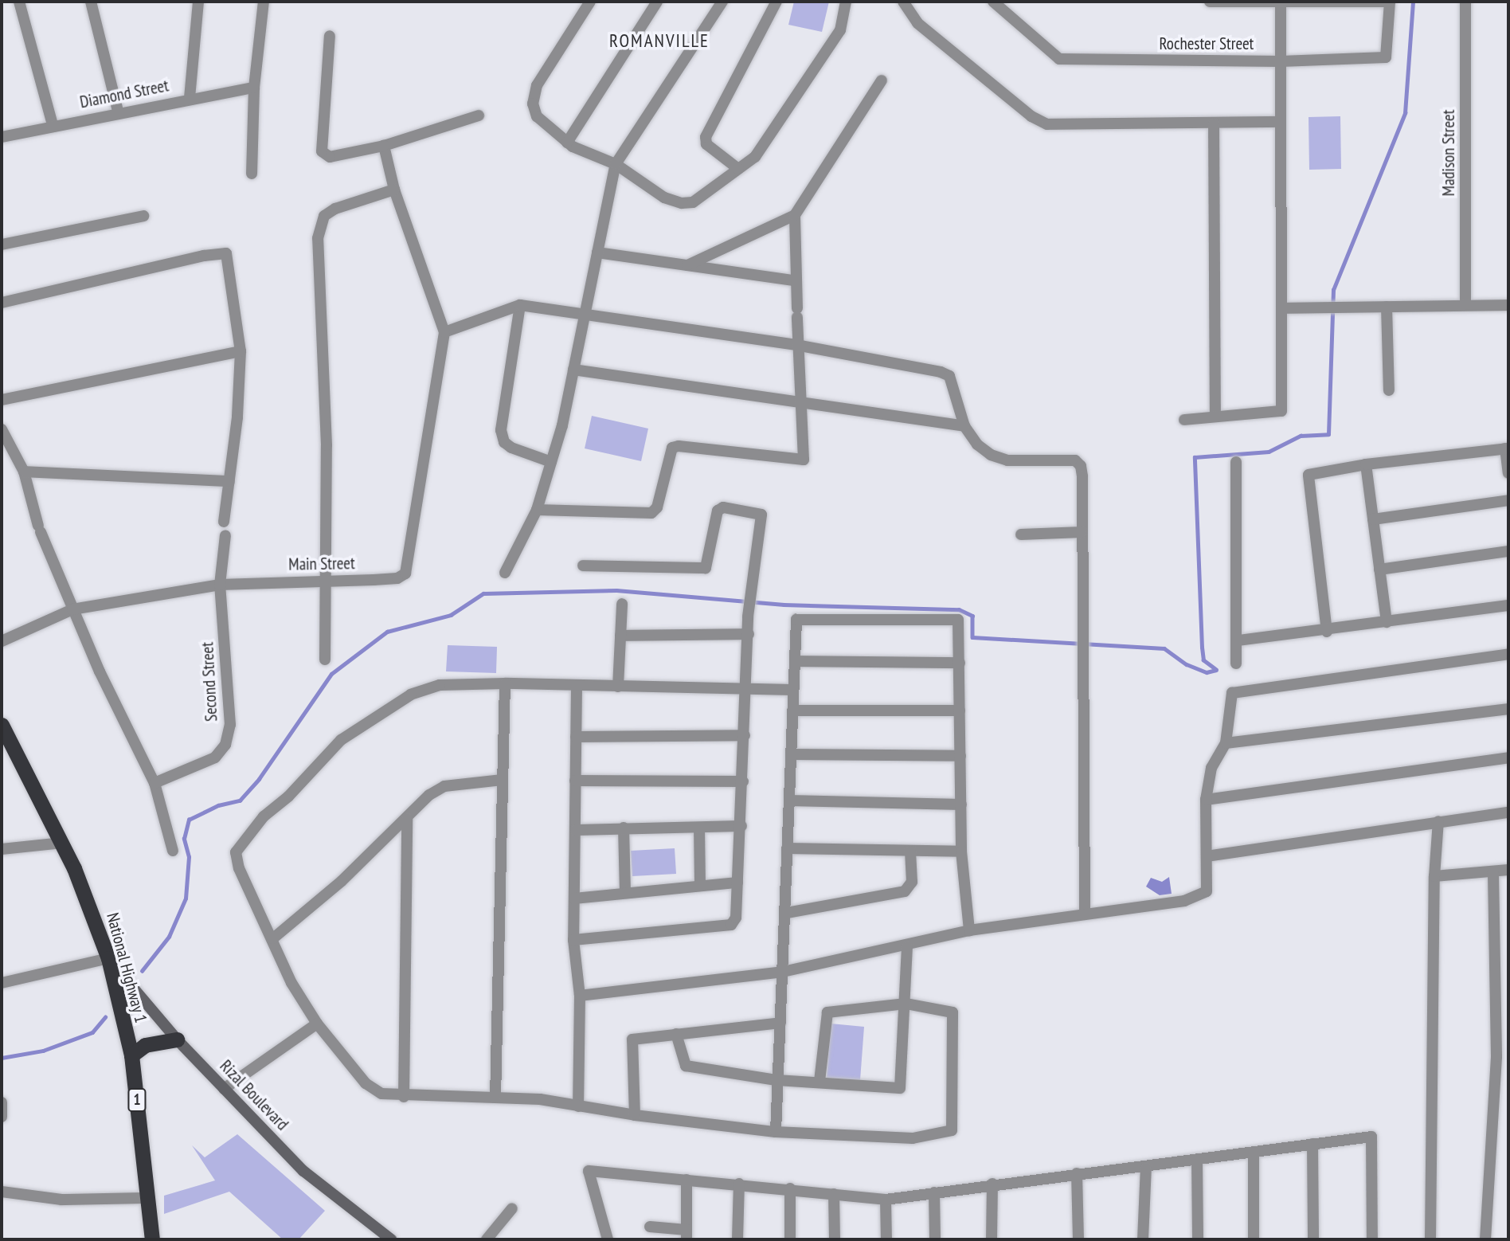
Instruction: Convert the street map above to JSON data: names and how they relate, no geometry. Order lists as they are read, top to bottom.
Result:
{
  "streets": {
    "highway": ["National Highway 1", "1"],
    "main road": ["Rizal Boulevard"],
    "street": [
      "Rochester Street",
      "Diamond Street",
      "Madison Street",
      "Main Street",
      "Second Street"
    ]
  },
  "crossings": [
    ["Main Street", "Second Street"],
    ["National Highway 1", "Rizal Boulevard"]
  ],
  "districts": ["ROMANVILLE"]
}
